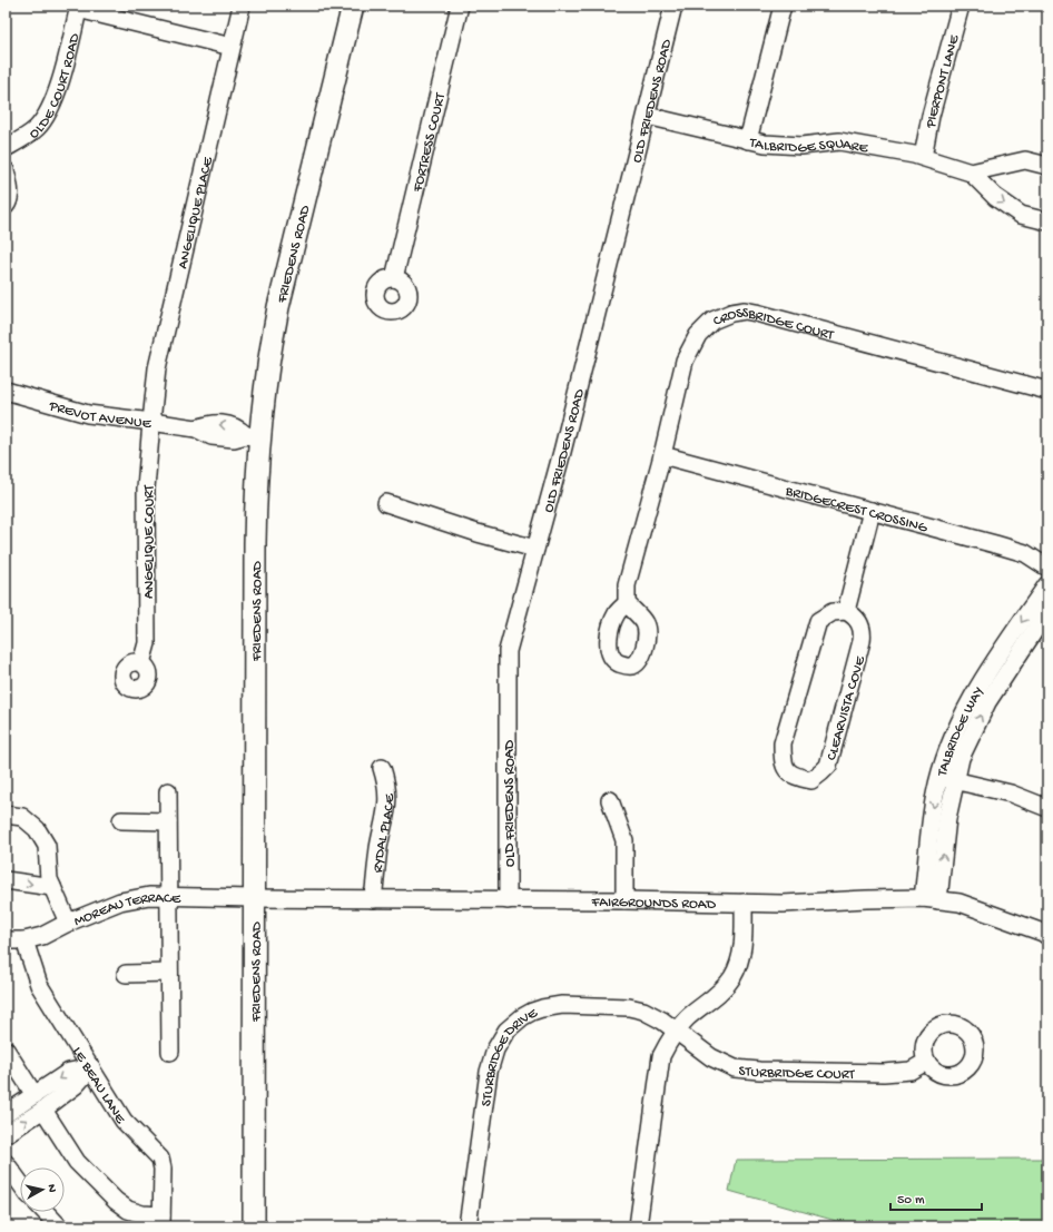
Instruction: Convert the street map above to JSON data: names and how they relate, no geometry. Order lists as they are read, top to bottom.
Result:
{
  "streets": {
    "main road": ["FRIEDENS ROAD"],
    "street": [
      "OLDE COURT ROAD",
      "PIERPONT LANE",
      "OLD FRIEDENS ROAD",
      "FORTRESS COURT",
      "TALBRIDGE SQUARE",
      "ANGELIQUE PLACE",
      "CROSSBRIDGE COURT",
      "PREVOT AVENUE",
      "BRIDGECREST CROSSING",
      "ANGELIQUE COURT",
      "CLEARVISTA COVE",
      "TALBRIDGE WAY",
      "RYDAL PLACE",
      "FAIRGROUNDS ROAD",
      "MOREAU TERRACE",
      "STURBRIDGE DRIVE",
      "STURBRIDGE COURT",
      "LE BEAU LANE"
    ]
  },
  "crossings": [
    ["PIERPONT LANE", "TALBRIDGE SQUARE"],
    ["OLD FRIEDENS ROAD", "TALBRIDGE SQUARE"],
    ["OLD FRIEDENS ROAD", "FAIRGROUNDS ROAD"],
    ["ANGELIQUE PLACE", "PREVOT AVENUE"],
    ["ANGELIQUE PLACE", "ANGELIQUE COURT"],
    ["FRIEDENS ROAD", "PREVOT AVENUE"],
    ["FRIEDENS ROAD", "FAIRGROUNDS ROAD"],
    ["FRIEDENS ROAD", "MOREAU TERRACE"],
    ["CROSSBRIDGE COURT", "BRIDGECREST CROSSING"],
    ["PREVOT AVENUE", "ANGELIQUE COURT"],
    ["TALBRIDGE WAY", "FAIRGROUNDS ROAD"],
    ["RYDAL PLACE", "FAIRGROUNDS ROAD"],
    ["FAIRGROUNDS ROAD", "MOREAU TERRACE"],
    ["MOREAU TERRACE", "LE BEAU LANE"],
    ["STURBRIDGE DRIVE", "STURBRIDGE COURT"]
  ],
  "scale_bar": "50 m",
  "north": "right"
}
